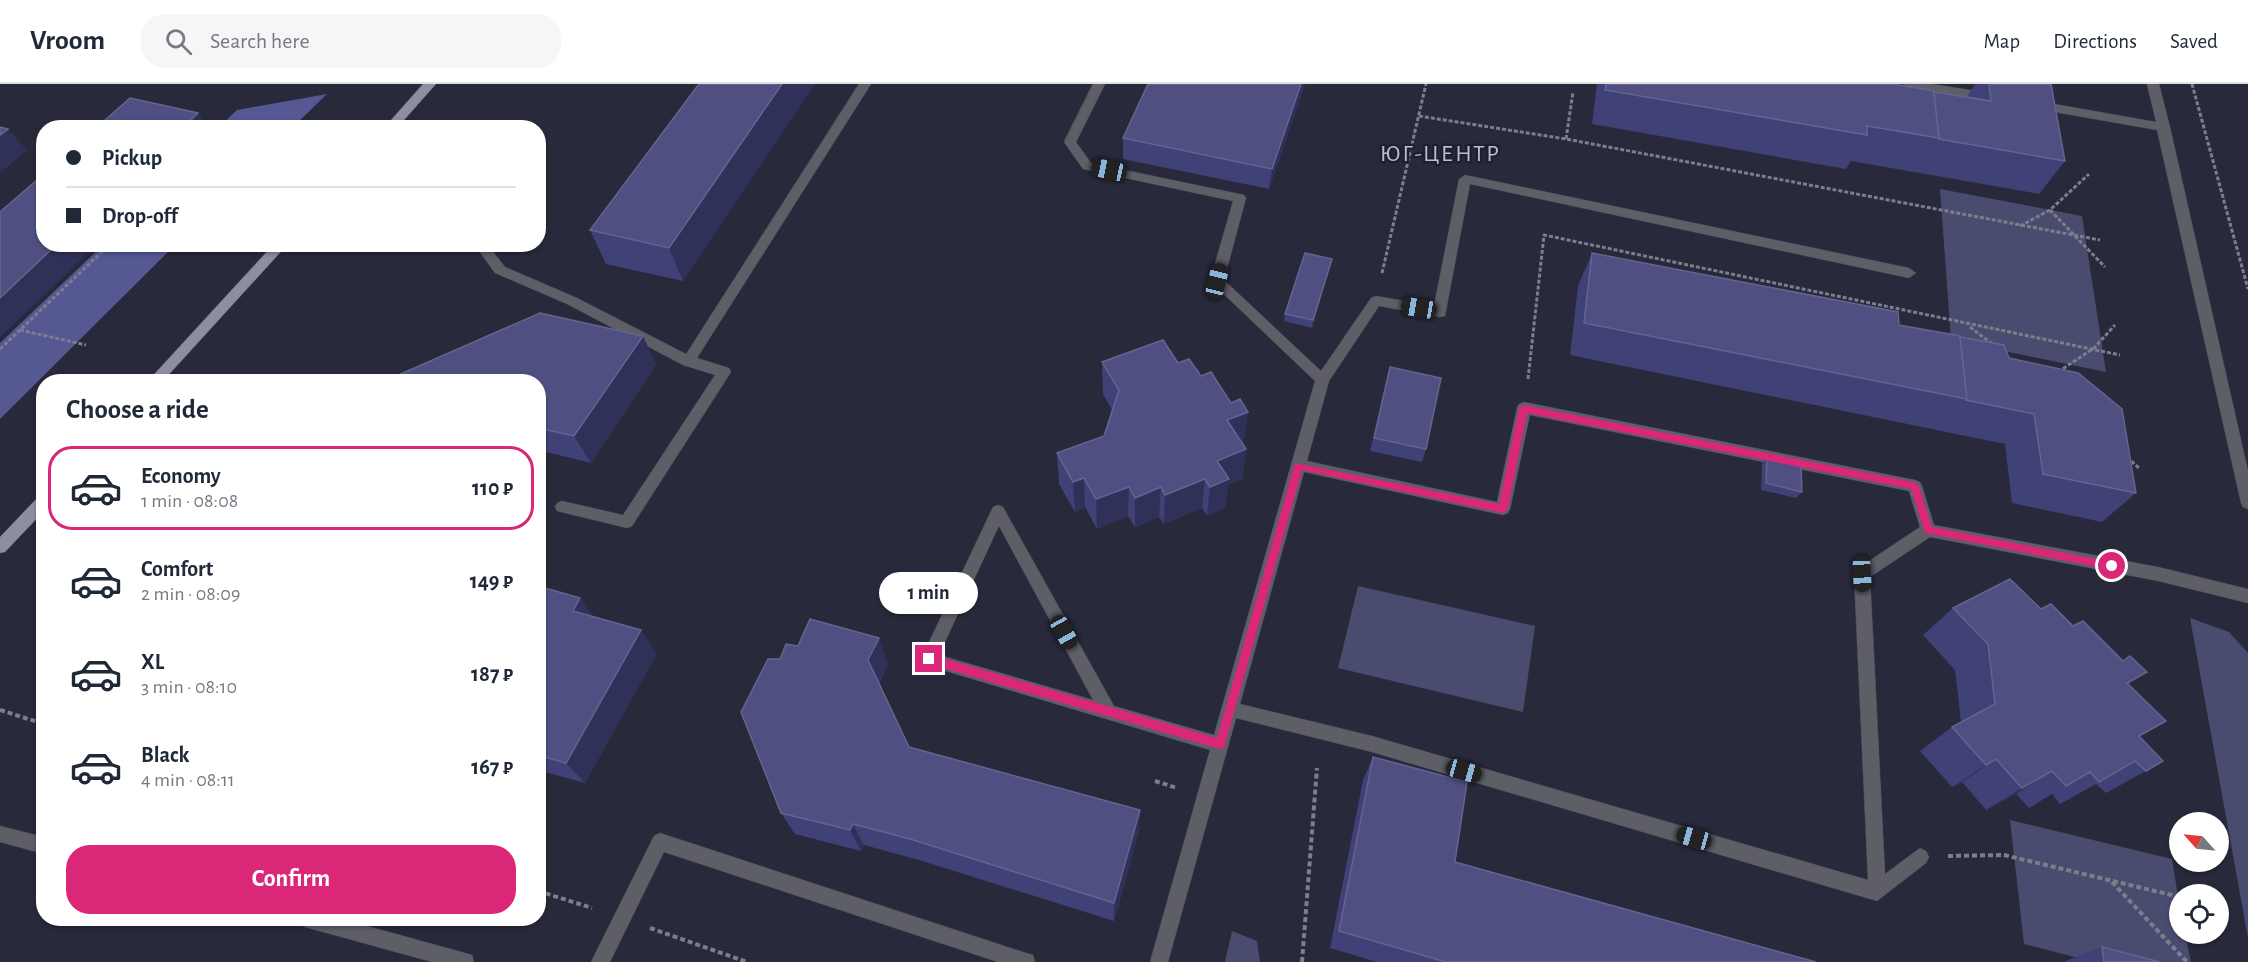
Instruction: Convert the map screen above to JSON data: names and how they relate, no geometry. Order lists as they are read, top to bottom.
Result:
{
  "districts": ["ЮГ-ЦЕНТР"],
  "north": "top left",
  "page": {
    "header": "Vroom",
    "search": "Search here",
    "nav": ["Map", "Directions", "Saved"],
    "banner": ["Pickup", "Drop-off"],
    "heading": "Choose a ride",
    "list": [
      {
        "name": "Economy",
        "note": "1 min · 08:08",
        "value": "110 ₽"
      },
      {
        "name": "Comfort",
        "note": "2 min · 08:09",
        "value": "149 ₽"
      },
      {
        "name": "XL",
        "note": "3 min · 08:10",
        "value": "187 ₽"
      },
      {
        "name": "Black",
        "note": "4 min · 08:11",
        "value": "167 ₽"
      }
    ],
    "bubble": "1 min",
    "buttons": "Confirm"
  }
}
